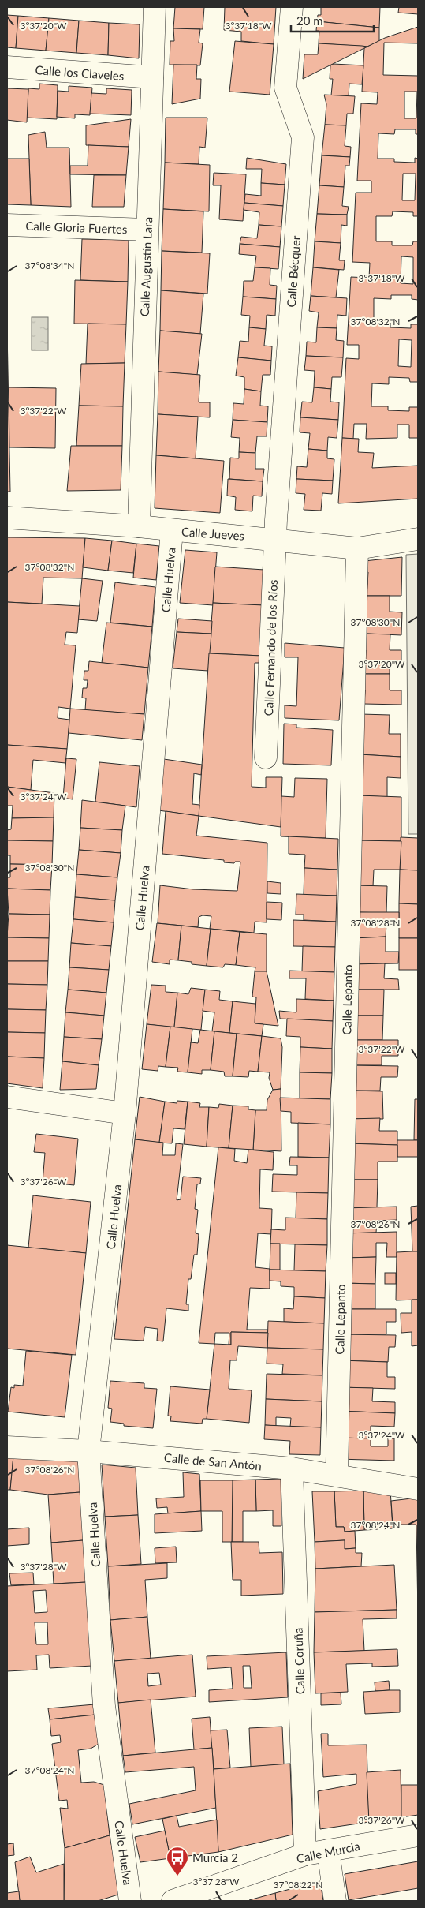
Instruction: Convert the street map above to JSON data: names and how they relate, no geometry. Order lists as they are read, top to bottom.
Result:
{
  "streets": {
    "street": [
      "Calle los Claveles",
      "Calle Gloria Fuertes",
      "Calle Augustín Lara",
      "Calle Bécquer",
      "Calle Jueves",
      "Calle Huelva",
      "Calle Fernando de los Ríos",
      "Calle Lepanto",
      "Calle de San Antón",
      "Calle Coruña",
      "Calle Murcia"
    ]
  },
  "crossings": [
    ["Calle los Claveles", "Calle Augustín Lara"],
    ["Calle Gloria Fuertes", "Calle Augustín Lara"],
    ["Calle Augustín Lara", "Calle Jueves"],
    ["Calle Bécquer", "Calle Jueves"],
    ["Calle Bécquer", "Calle Fernando de los Ríos"],
    ["Calle Jueves", "Calle Huelva"],
    ["Calle Jueves", "Calle Fernando de los Ríos"],
    ["Calle Jueves", "Calle Lepanto"],
    ["Calle Huelva", "Calle de San Antón"],
    ["Calle Lepanto", "Calle de San Antón"],
    ["Calle de San Antón", "Calle Coruña"],
    ["Calle Coruña", "Calle Murcia"]
  ],
  "places": {
    "bus stop": ["Murcia 2"]
  },
  "scale_bar": "20 m",
  "coordinates": [
    "3°37'20\"W",
    "3°37'18\"W",
    "37°08'34\"N",
    "37°08'32\"N",
    "3°37'22\"W",
    "37°08'30\"N",
    "3°37'24\"W",
    "37°08'28\"N",
    "3°37'26\"W",
    "37°08'26\"N",
    "37°08'24\"N",
    "3°37'28\"W",
    "37°08'22\"N"
  ]
}
